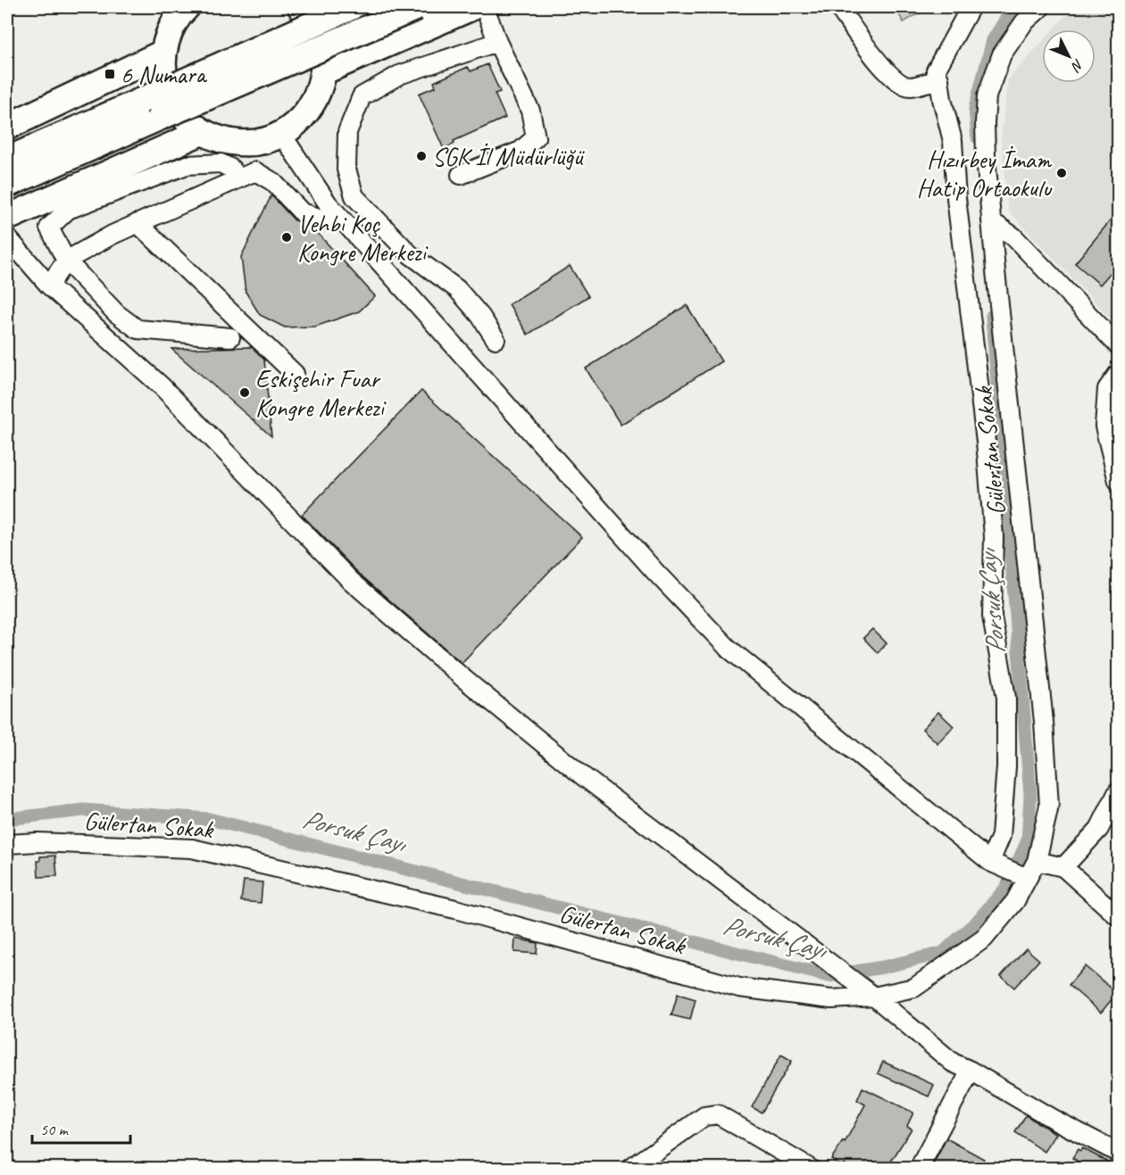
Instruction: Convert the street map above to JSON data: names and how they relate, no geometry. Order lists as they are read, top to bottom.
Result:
{
  "streets": {
    "street": ["Gülertan Sokak"]
  },
  "water": ["Porsuk Çayı"],
  "places": {
    "transit": ["6 Numara"],
    "other": [
      "SGK İl Müdürlüğü",
      "Hızırbey İmam Hatip Ortaokulu",
      "Vehbi Koç Kongre Merkezi",
      "Eskişehir Fuar Kongre Merkezi"
    ]
  },
  "scale_bar": "50 m",
  "north": "bottom right"
}
